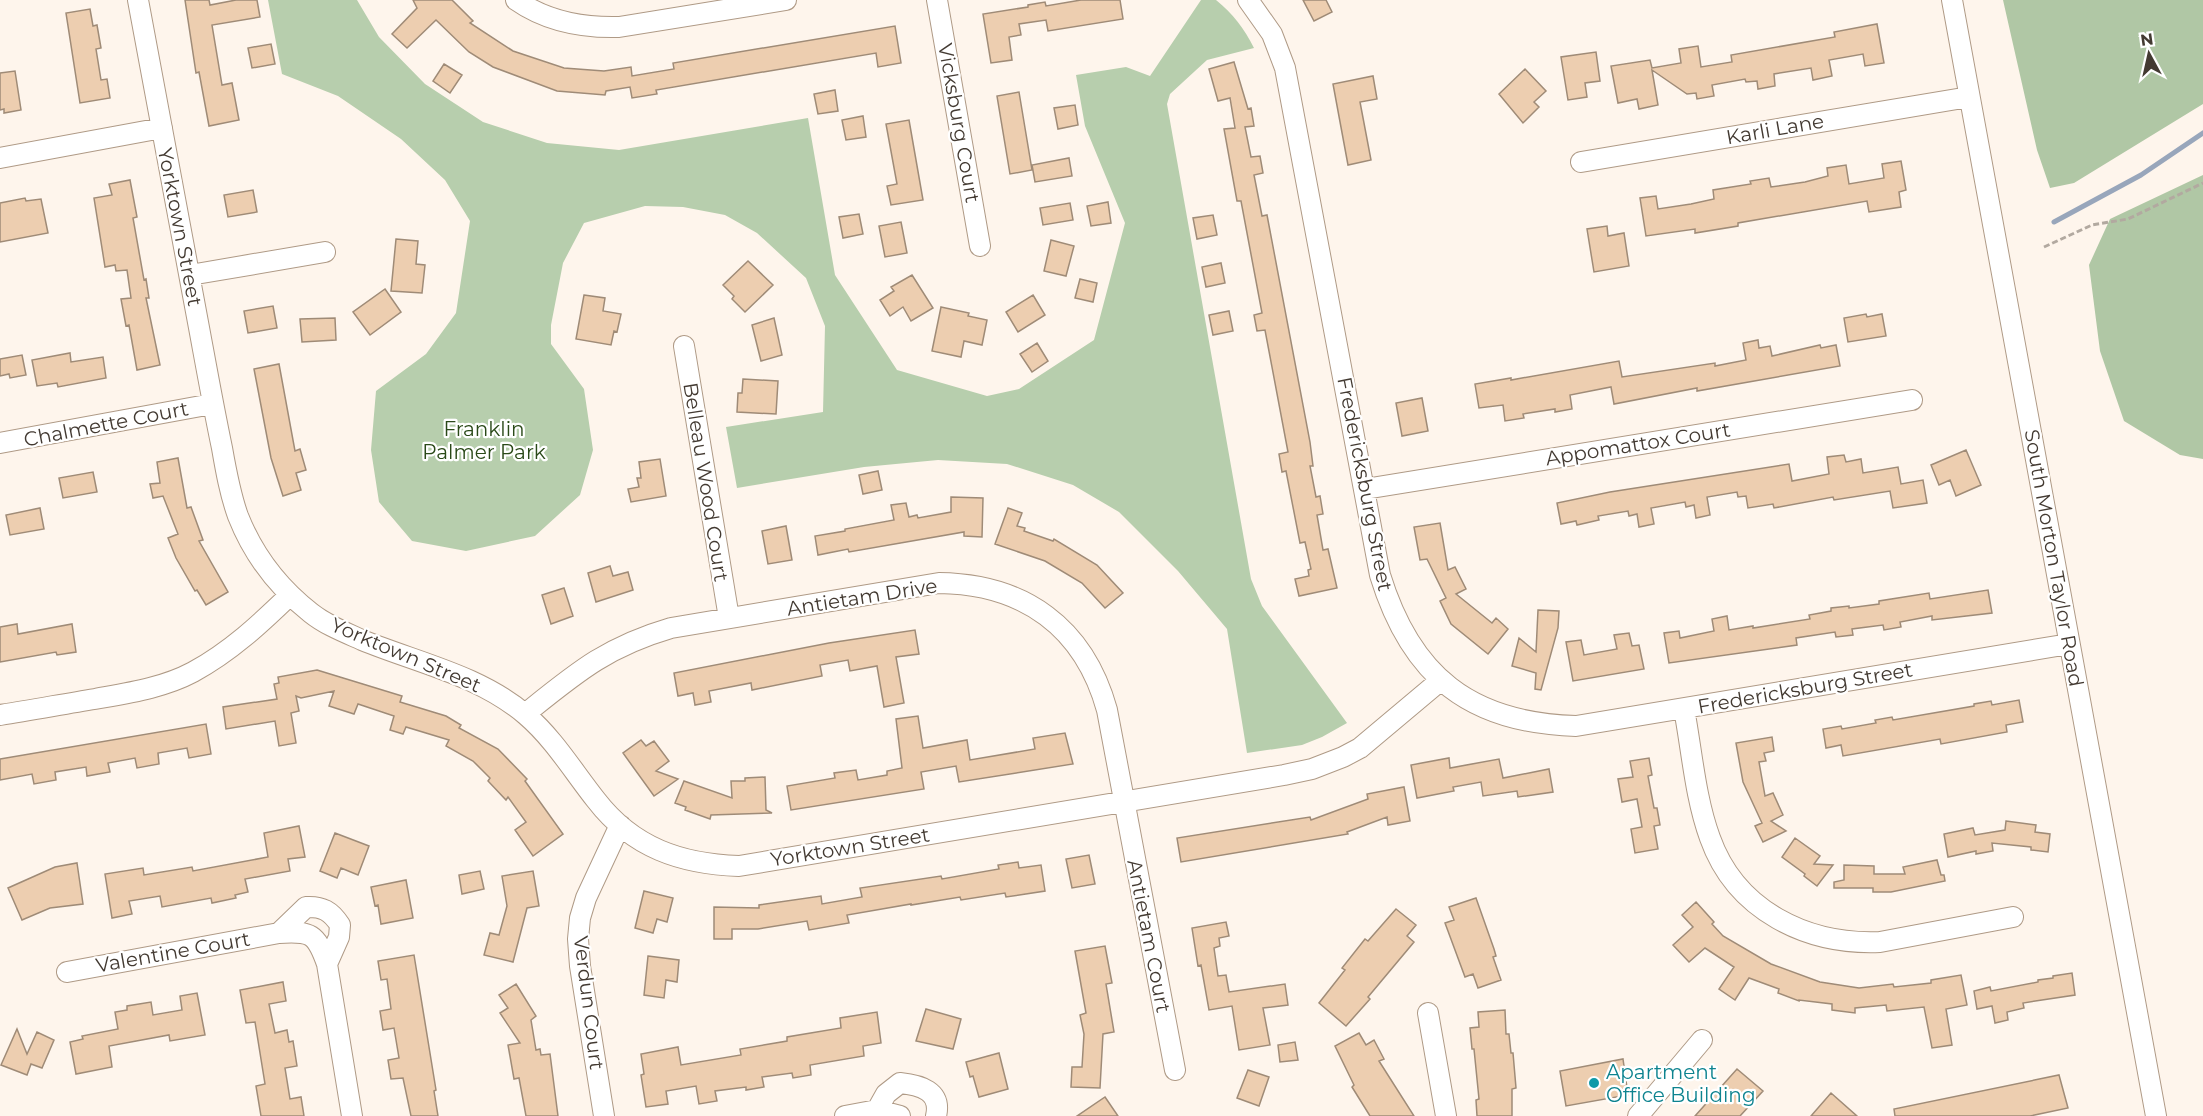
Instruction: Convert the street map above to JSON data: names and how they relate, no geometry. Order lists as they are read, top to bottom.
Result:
{
  "streets": {
    "street": [
      "Vicksburg Court",
      "Karli Lane",
      "Yorktown Street",
      "Chalmette Court",
      "Appomattox Court",
      "Belleau Wood Court",
      "Fredericksburg Street",
      "South Morton Taylor Road",
      "Antietam Drive",
      "Antietam Court",
      "Valentine Court",
      "Verdun Court"
    ]
  },
  "crossings": [
    ["Karli Lane", "South Morton Taylor Road"],
    ["Yorktown Street", "Chalmette Court"],
    ["Yorktown Street", "Fredericksburg Street"],
    ["Yorktown Street", "Antietam Drive"],
    ["Yorktown Street", "Antietam Court"],
    ["Yorktown Street", "Verdun Court"],
    ["Appomattox Court", "Fredericksburg Street"],
    ["Belleau Wood Court", "Antietam Drive"],
    ["Fredericksburg Street", "South Morton Taylor Road"],
    ["Antietam Drive", "Antietam Court"]
  ],
  "parks": ["Franklin Palmer Park"],
  "places": ["Apartment Office Building"],
  "north": "top"
}
